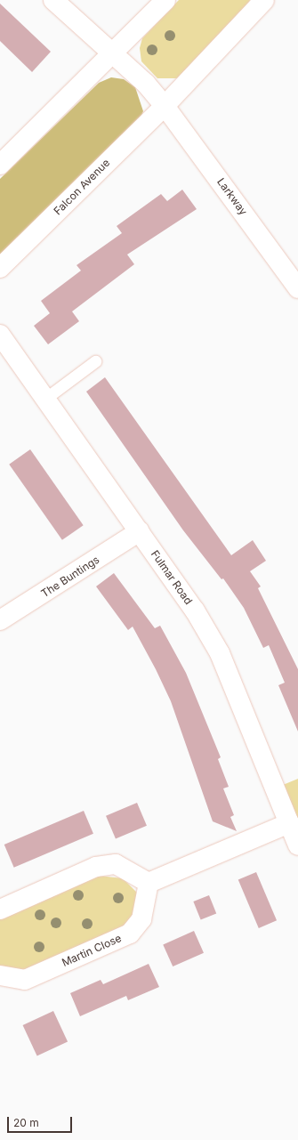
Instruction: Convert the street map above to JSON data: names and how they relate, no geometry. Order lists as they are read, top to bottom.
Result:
{
  "streets": {
    "street": [
      "Falcon Avenue",
      "Larkway",
      "The Buntings",
      "Fulmar Road",
      "Martin Close"
    ]
  },
  "crossings": [
    ["Falcon Avenue", "Larkway"],
    ["The Buntings", "Fulmar Road"]
  ],
  "scale_bar": "20 m"
}
